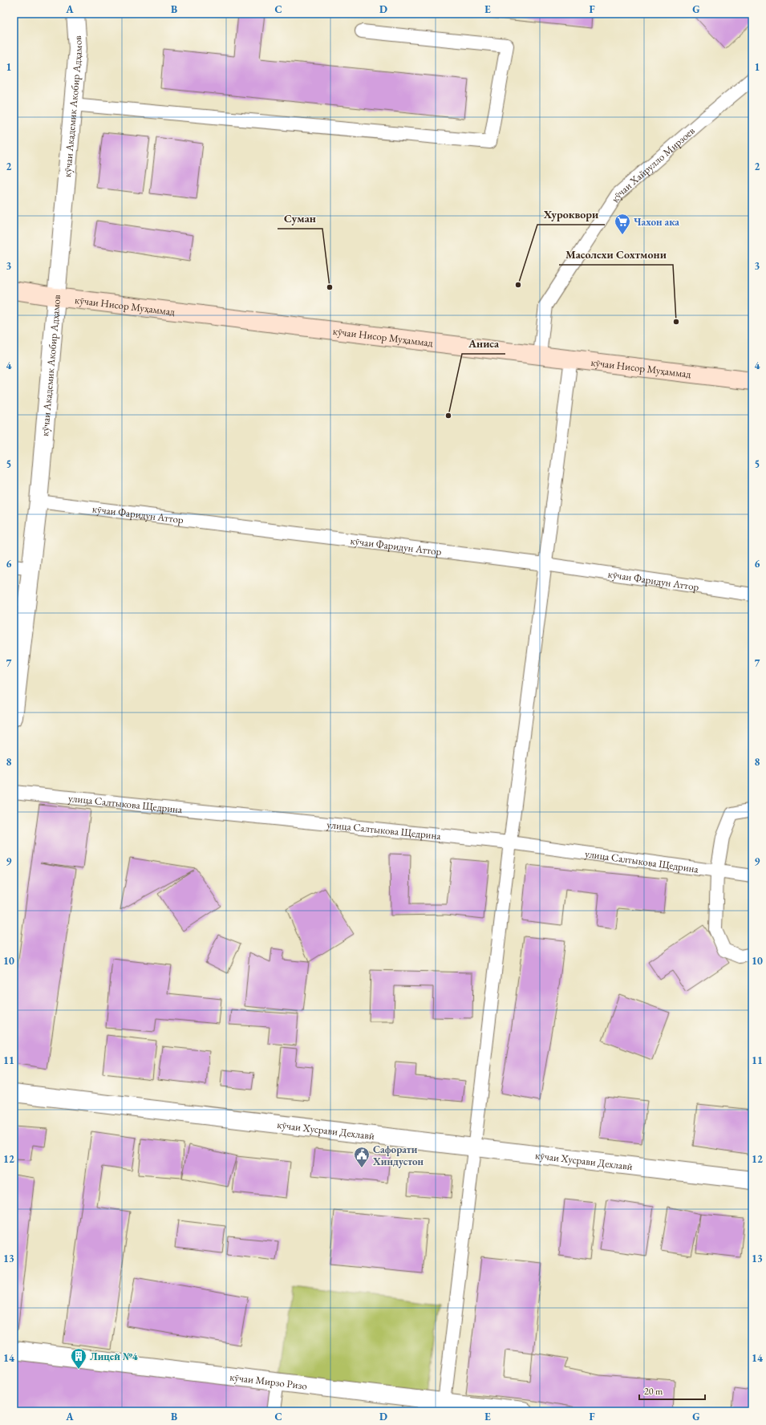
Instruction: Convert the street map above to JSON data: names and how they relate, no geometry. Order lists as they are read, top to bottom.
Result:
{
  "streets": {
    "street": [
      "кӯчаи Академик Акобир Адҳамов",
      "кӯчаи Нисор Муҳаммад",
      "кӯчаи Хусрави Дехлавӣ",
      "кӯчаи Мирзо Ризо"
    ],
    "lane": ["кӯчаи Хайрулло Мирзоев", "кӯчаи Фаридун Аттор", "улица Салтыкова Щедрина"]
  },
  "crossings": [
    ["кӯчаи Академик Акобир Адҳамов", "кӯчаи Нисор Муҳаммад"],
    ["кӯчаи Академик Акобир Адҳамов", "кӯчаи Фаридун Аттор"],
    ["кӯчаи Хайрулло Мирзоев", "кӯчаи Нисор Муҳаммад"]
  ],
  "places": {
    "supermarket": ["Чахон ака"],
    "other": [
      "Хуроквори",
      "Суман",
      "Масолехи Сохтмони",
      "Аниса"
    ],
    "public building": ["Сафорати Хиндустон"],
    "building": ["Лицей №4"]
  },
  "scale_bar": "20 m",
  "grid": {
    "columns": [
      "A",
      "B",
      "C",
      "D",
      "E",
      "F",
      "G"
    ],
    "rows": [
      "1",
      "2",
      "3",
      "4",
      "5",
      "6",
      "7",
      "8",
      "9",
      "10",
      "11",
      "12",
      "13",
      "14"
    ]
  }
}
